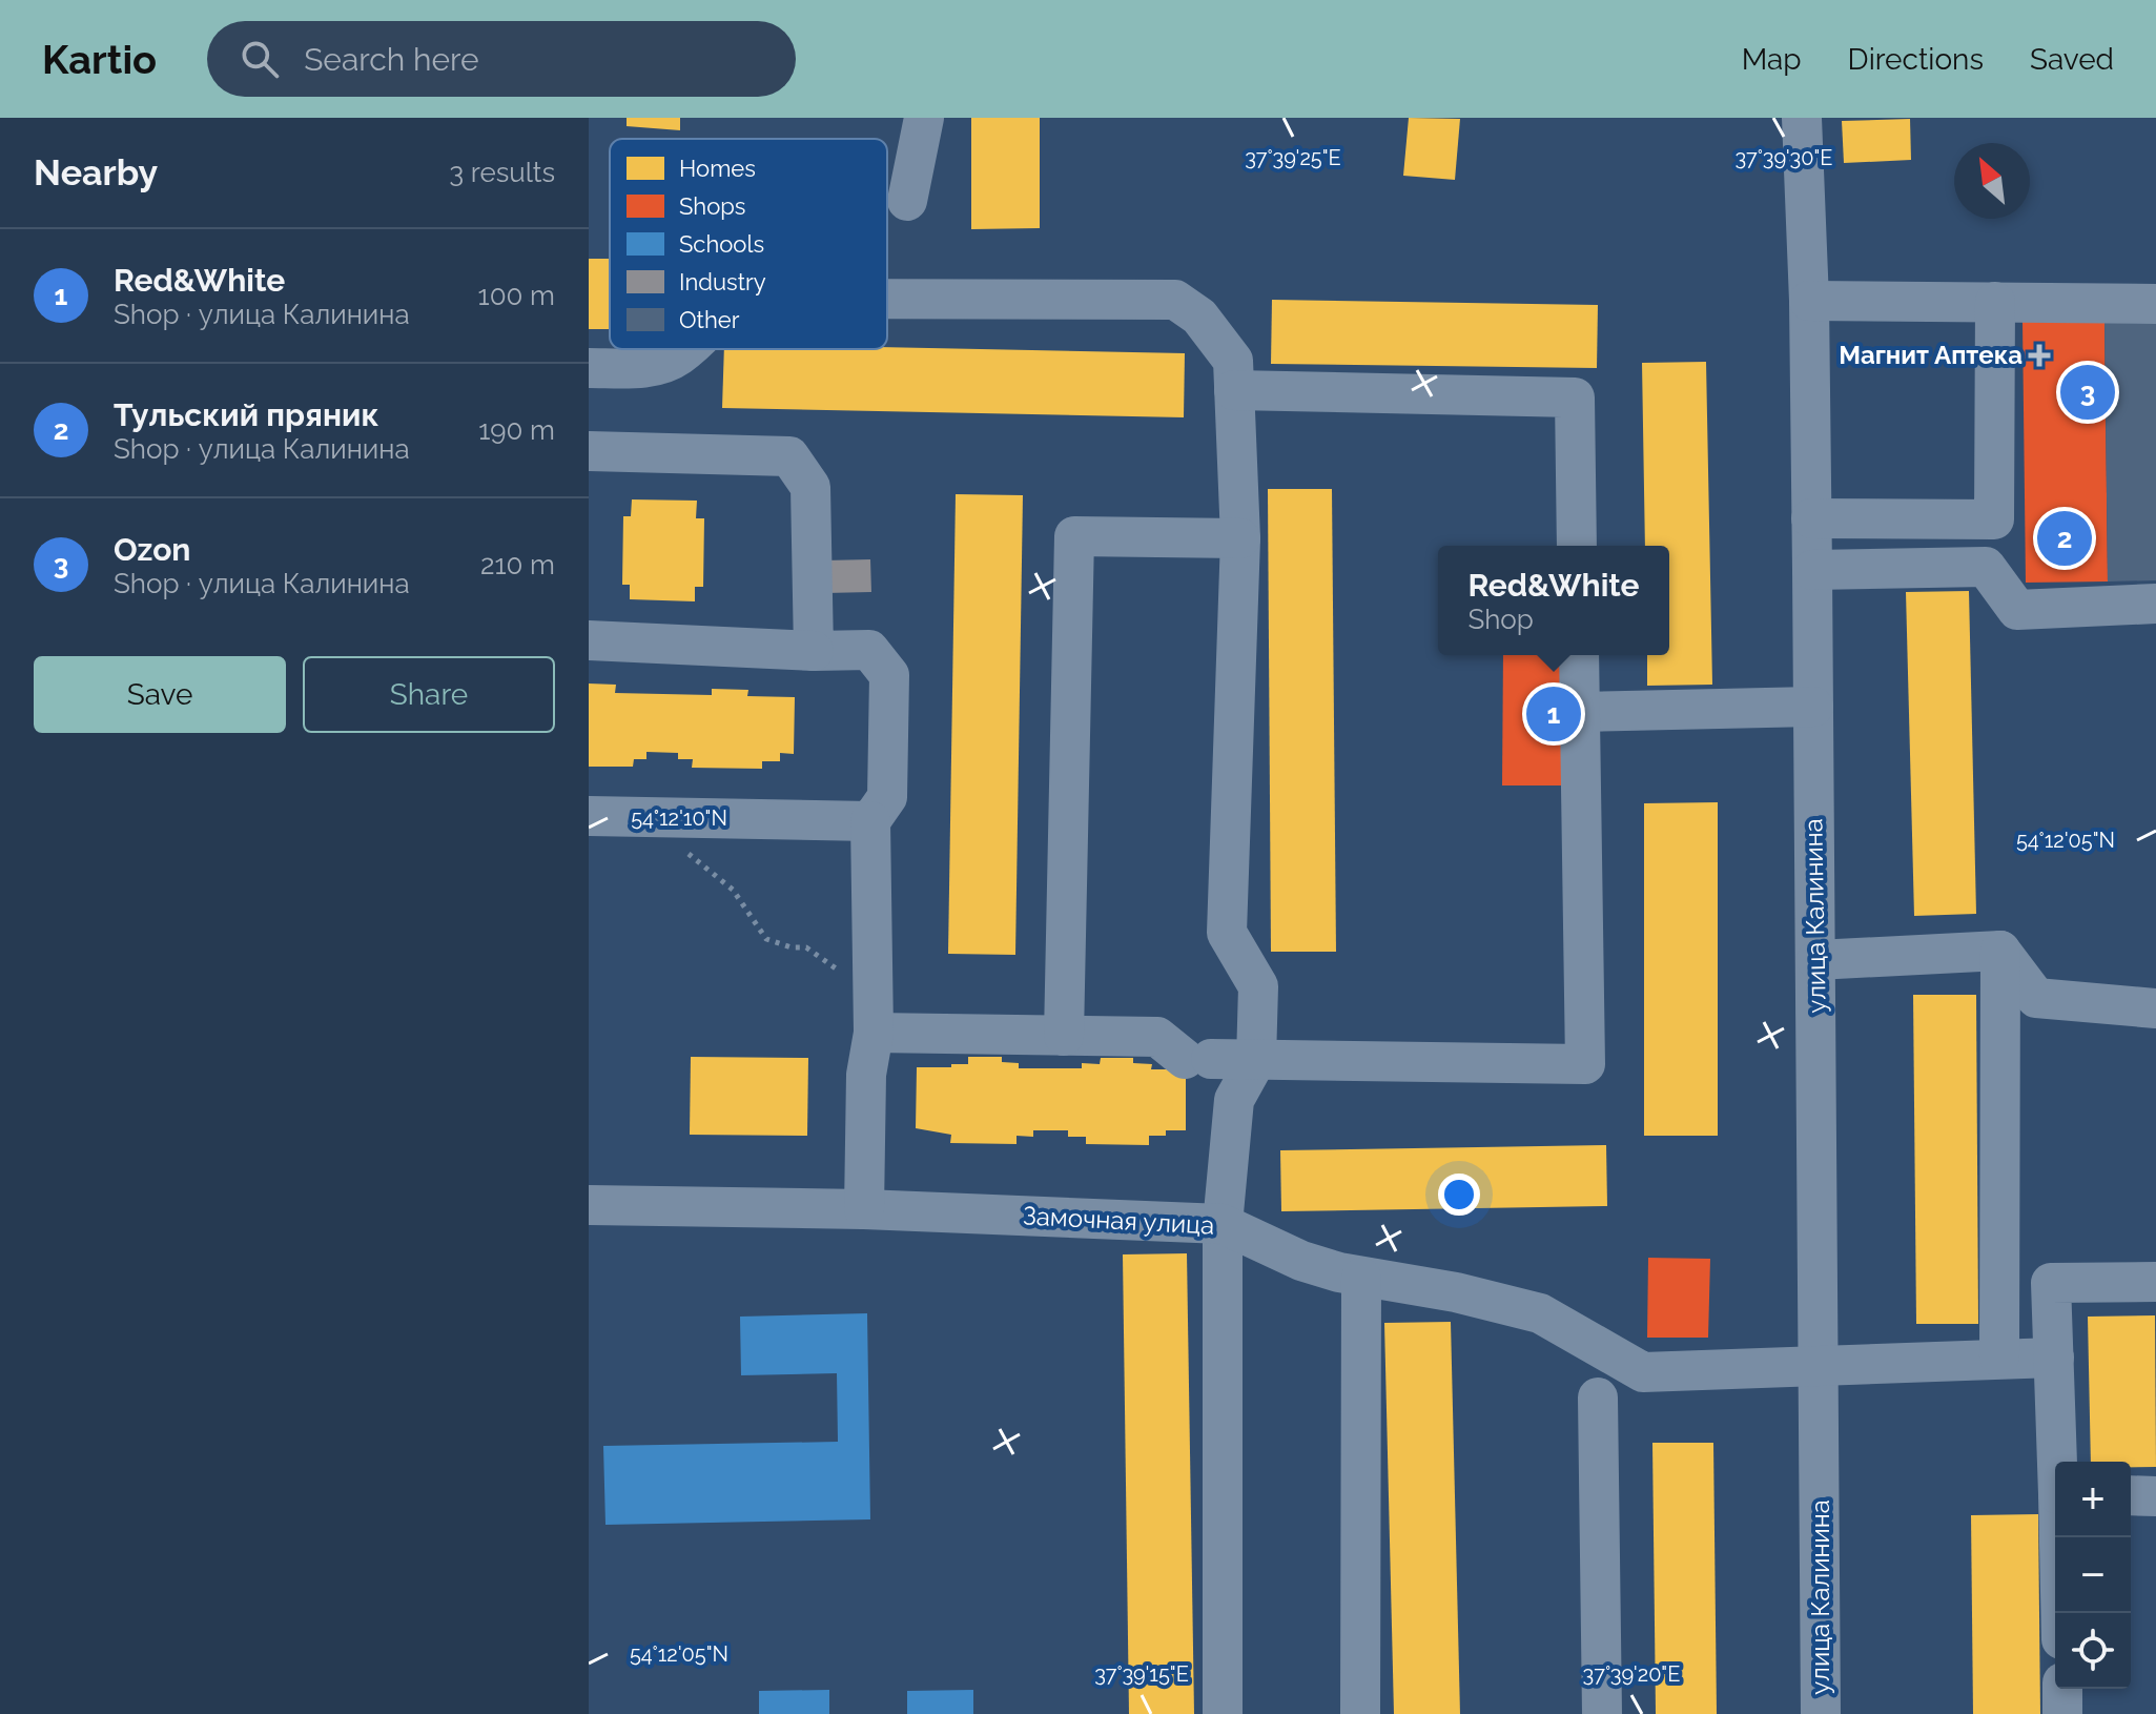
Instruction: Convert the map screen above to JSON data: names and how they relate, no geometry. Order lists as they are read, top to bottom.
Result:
{
  "streets": {
    "street": ["улица Калинина", "Замочная улица"]
  },
  "crossings": [
    ["улица Калинина", "Замочная улица"]
  ],
  "places": {
    "health": ["Магнит Аптека"]
  },
  "legend": [
    "Homes",
    "Shops",
    "Schools",
    "Industry",
    "Other"
  ],
  "north": "top left",
  "page": {
    "header": "Kartio",
    "search": "Search here",
    "nav": ["Map", "Directions", "Saved"],
    "heading": ["Nearby", "3 results"],
    "list": [
      {
        "mark": "1",
        "name": "Red&White",
        "note": "Shop · улица Калинина",
        "value": "100 m"
      },
      {
        "mark": "2",
        "name": "Тульский пряник",
        "note": "Shop · улица Калинина",
        "value": "190 m"
      },
      {
        "mark": "3",
        "name": "Ozon",
        "note": "Shop · улица Калинина",
        "value": "210 m"
      }
    ],
    "pins": ["3", "2", "1"],
    "popup": ["Red&White", "Shop"],
    "buttons": ["Save", "Share"],
    "map_buttons": ["+", "−"]
  },
  "coordinates": [
    "37°39'25\"E",
    "37°39'30\"E",
    "54°12'10\"N",
    "54°12'05\"N",
    "37°39'15\"E",
    "37°39'20\"E"
  ]
}
